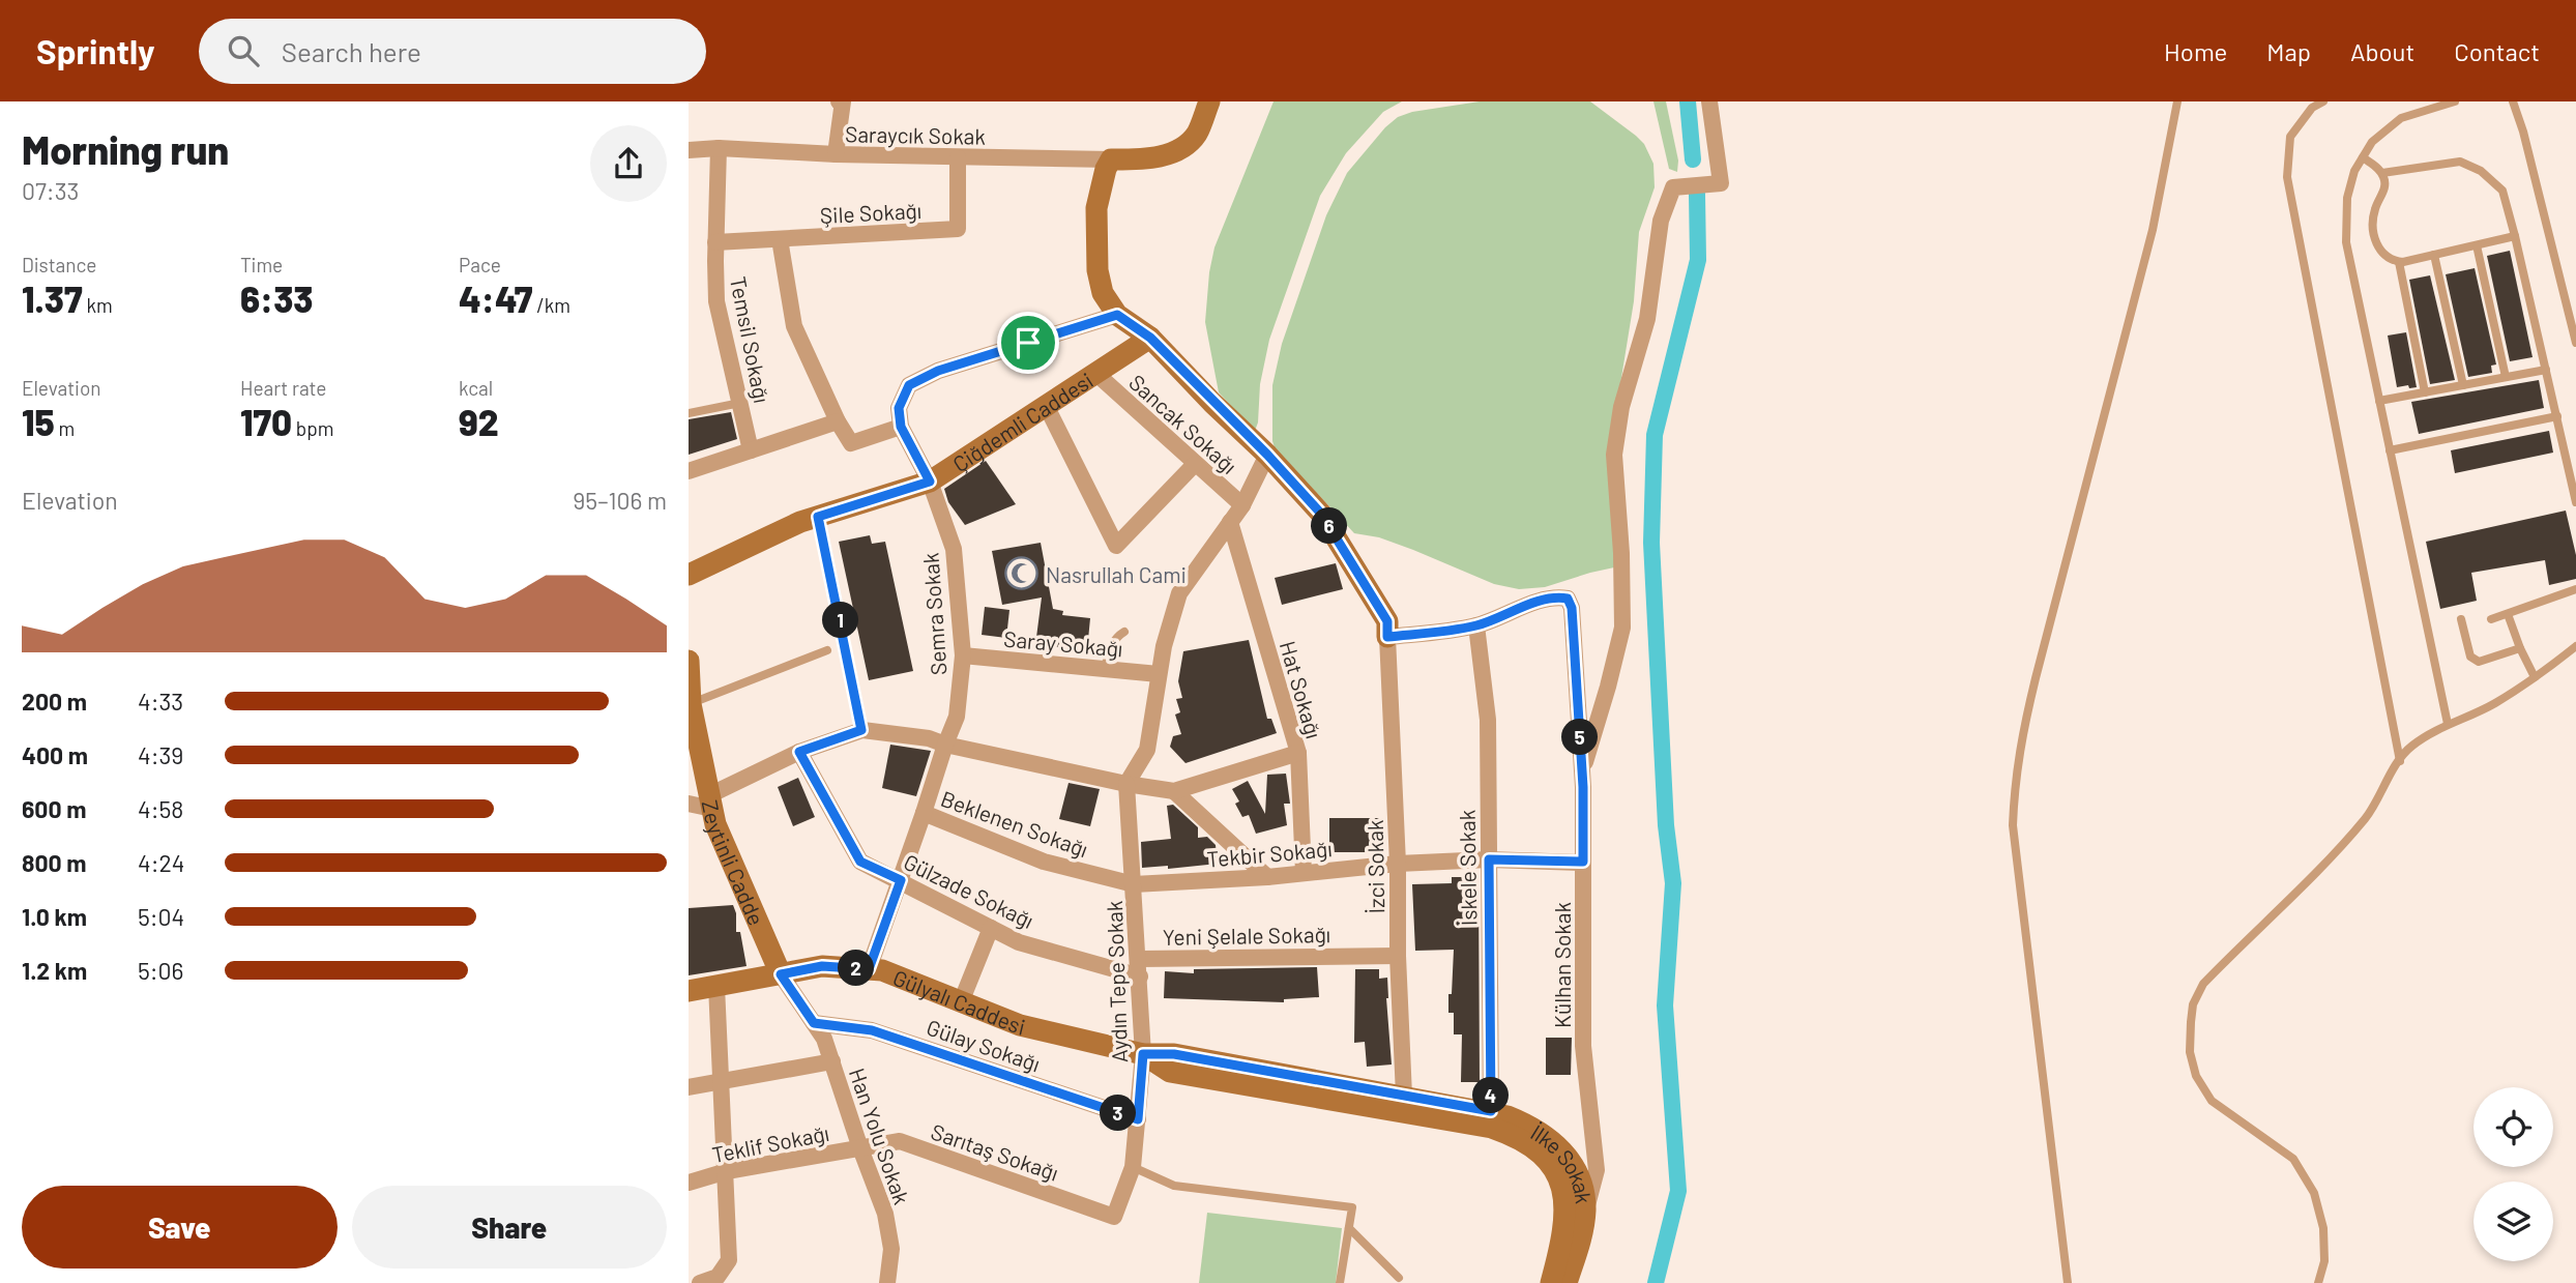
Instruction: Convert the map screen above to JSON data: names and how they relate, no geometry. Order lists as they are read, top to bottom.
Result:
{
  "streets": {
    "street": [
      "Saraycık Sokak",
      "Şile Sokağı",
      "Temsil Sokağı",
      "Çiğdemli Caddesi",
      "Sancak Sokağı",
      "Semra Sokak",
      "Saray Sokağı",
      "Hat Sokağı",
      "Beklenen Sokağı",
      "Tekbir Sokağı",
      "Zeytinli Cadde",
      "İzci Sokak",
      "İskele Sokak",
      "Gülzade Sokağı",
      "Yeni Şelale Sokağı",
      "Külhan Sokak",
      "Aydın Tepe Sokak",
      "Gülyalı Caddesi",
      "Gülay Sokağı",
      "Han Yolu Sokak",
      "Teklif Sokağı",
      "Sarıtaş Sokağı",
      "İlke Sokak"
    ]
  },
  "crossings": [
    ["Saraycık Sokak", "Şile Sokağı"],
    ["Saraycık Sokak", "Temsil Sokağı"],
    ["Şile Sokağı", "Temsil Sokağı"],
    ["Çiğdemli Caddesi", "Sancak Sokağı"],
    ["Çiğdemli Caddesi", "Semra Sokak"],
    ["Semra Sokak", "Saray Sokağı"],
    ["Semra Sokak", "Beklenen Sokağı"],
    ["Semra Sokak", "Gülzade Sokağı"],
    ["Semra Sokak", "Gülyalı Caddesi"],
    ["Hat Sokağı", "Tekbir Sokağı"],
    ["Beklenen Sokağı", "Tekbir Sokağı"],
    ["Beklenen Sokağı", "Aydın Tepe Sokak"],
    ["Tekbir Sokağı", "İzci Sokak"],
    ["Tekbir Sokağı", "İskele Sokak"],
    ["Tekbir Sokağı", "Külhan Sokak"],
    ["Tekbir Sokağı", "Aydın Tepe Sokak"],
    ["Zeytinli Cadde", "Gülyalı Caddesi"],
    ["Zeytinli Cadde", "Han Yolu Sokak"],
    ["İzci Sokak", "Yeni Şelale Sokağı"],
    ["İzci Sokak", "Külhan Sokak"],
    ["İzci Sokak", "İlke Sokak"],
    ["İskele Sokak", "Külhan Sokak"],
    ["İskele Sokak", "İlke Sokak"],
    ["Gülzade Sokağı", "Aydın Tepe Sokak"],
    ["Yeni Şelale Sokağı", "Aydın Tepe Sokak"],
    ["Külhan Sokak", "İlke Sokak"],
    ["Aydın Tepe Sokak", "Gülyalı Caddesi"],
    ["Aydın Tepe Sokak", "Gülay Sokağı"],
    ["Aydın Tepe Sokak", "Sarıtaş Sokağı"],
    ["Aydın Tepe Sokak", "İlke Sokak"],
    ["Gülyalı Caddesi", "Han Yolu Sokak"],
    ["Gülyalı Caddesi", "İlke Sokak"],
    ["Gülay Sokağı", "Han Yolu Sokak"],
    ["Han Yolu Sokak", "Teklif Sokağı"],
    ["Han Yolu Sokak", "Sarıtaş Sokağı"],
    ["Teklif Sokağı", "Sarıtaş Sokağı"]
  ],
  "places": {
    "mosque": ["Nasrullah Cami"]
  },
  "page": {
    "header": "Sprintly",
    "search": "Search here",
    "nav": [
      "Home",
      "Map",
      "About",
      "Contact"
    ],
    "heading": ["Morning run", "07:33"],
    "stats": [
      ["Distance", "1.37 km"],
      ["Time", "6:33"],
      ["Pace", "4:47 /km"],
      ["Elevation", "15 m"],
      ["Heart rate", "170 bpm"],
      ["kcal", "92"]
    ],
    "chart": ["Elevation", "95–106 m"],
    "pins": [
      "6",
      "1",
      "5",
      "2",
      "4",
      "3"
    ],
    "list": [
      {
        "name": "200 m",
        "note": "4:33"
      },
      {
        "name": "400 m",
        "note": "4:39"
      },
      {
        "name": "600 m",
        "note": "4:58"
      },
      {
        "name": "800 m",
        "note": "4:24"
      },
      {
        "name": "1.0 km",
        "note": "5:04"
      },
      {
        "name": "1.2 km",
        "note": "5:06"
      }
    ],
    "buttons": ["Save", "Share"]
  }
}
